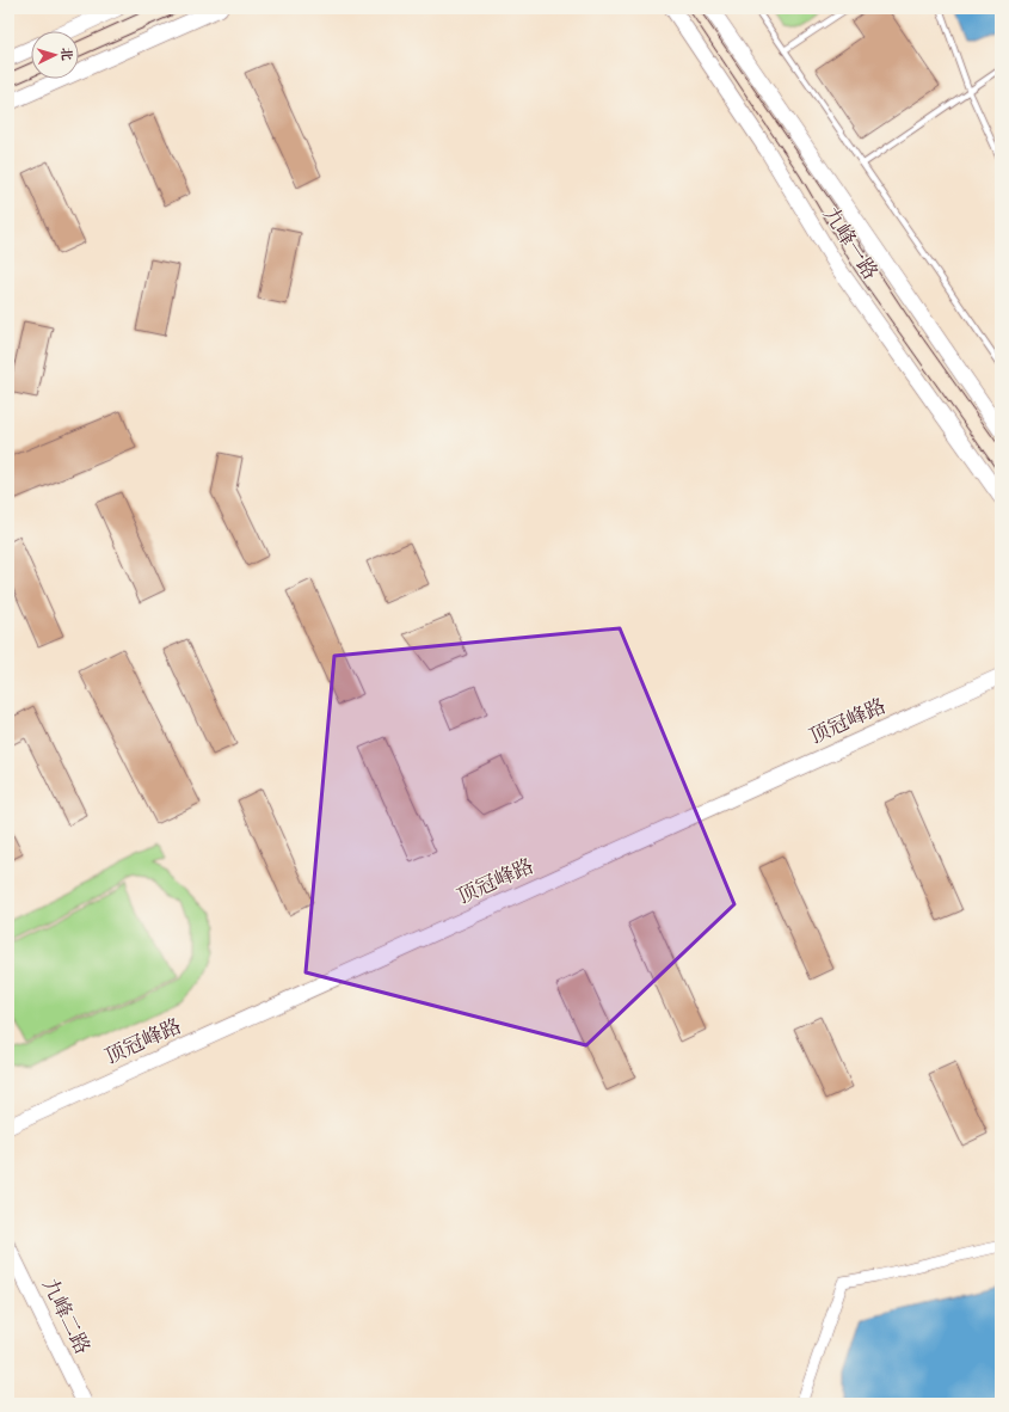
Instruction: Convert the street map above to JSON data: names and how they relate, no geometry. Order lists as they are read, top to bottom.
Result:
{
  "streets": {
    "street": ["九峰一路", "顶冠峰路", "九峰二路"]
  },
  "north": "right"
}
